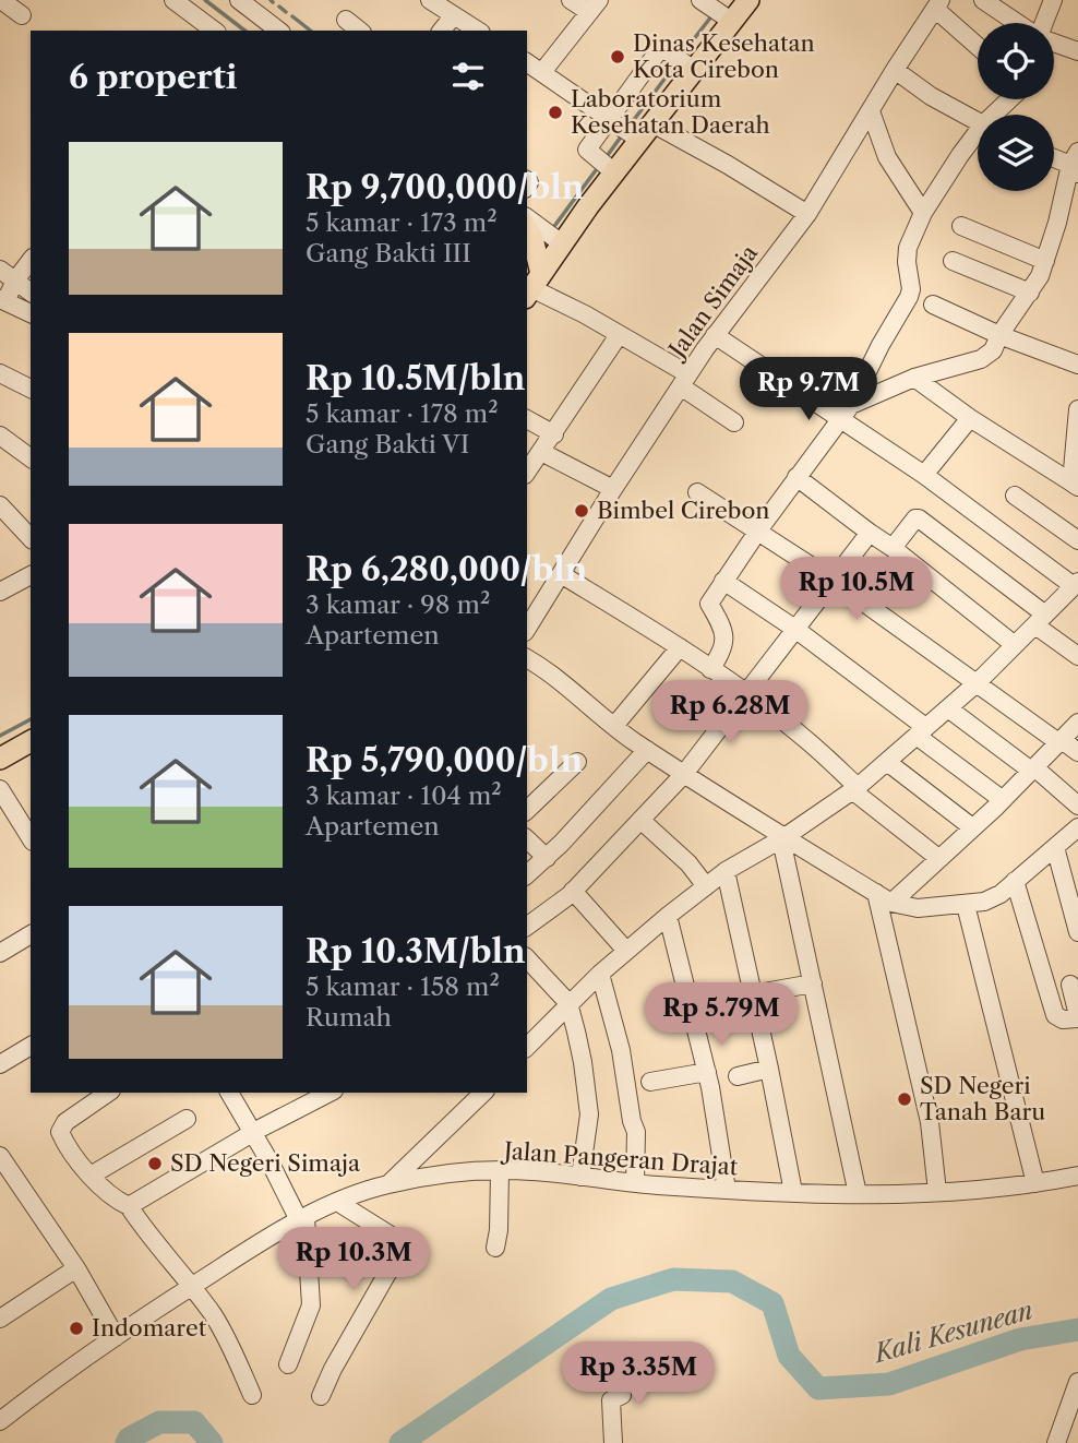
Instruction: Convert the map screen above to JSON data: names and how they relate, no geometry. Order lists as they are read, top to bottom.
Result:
{
  "streets": {
    "street": ["Jalan Simaja", "Jalan Pangeran Drajat"]
  },
  "water": ["Kali Kesunean"],
  "places": [
    "Dinas Kesehatan Kota Cirebon",
    "Laboratorium Kesehatan Daerah",
    "Bimbel Cirebon",
    "SD Negeri Tanah Baru",
    "SD Negeri Simaja",
    "Indomaret"
  ],
  "page": {
    "heading": "6 properti",
    "list": [
      {
        "name": "Rp 9,700,000/bln",
        "note": "5 kamar · 173 m² · Gang Bakti III"
      },
      {
        "name": "Rp 10.5M/bln",
        "note": "5 kamar · 178 m² · Gang Bakti VI"
      },
      {
        "name": "Rp 6,280,000/bln",
        "note": "3 kamar · 98 m² · Apartemen"
      },
      {
        "name": "Rp 5,790,000/bln",
        "note": "3 kamar · 104 m² · Apartemen"
      },
      {
        "name": "Rp 10.3M/bln",
        "note": "5 kamar · 158 m² · Rumah"
      }
    ],
    "price": [
      "Rp 9.7M",
      "Rp 10.5M",
      "Rp 6.28M",
      "Rp 5.79M",
      "Rp 10.3M",
      "Rp 3.35M"
    ]
  }
}
